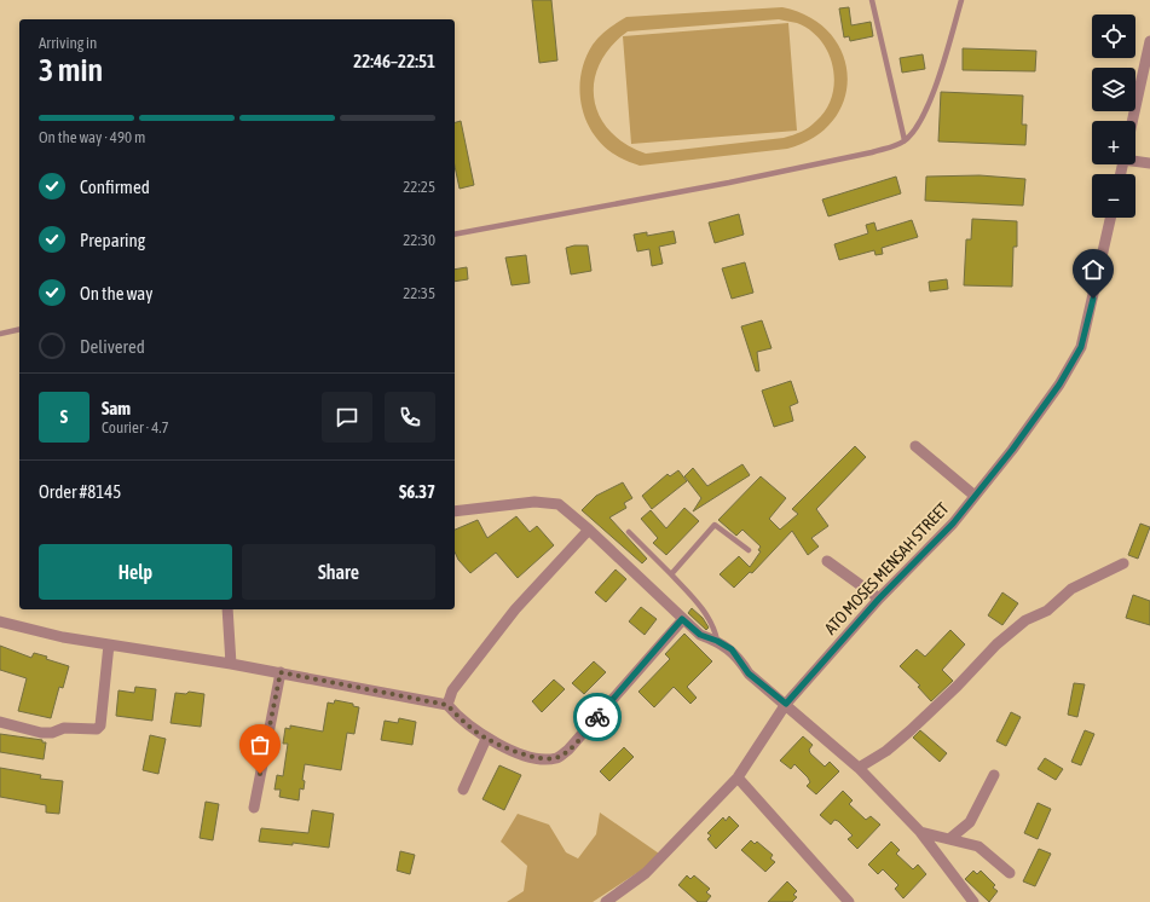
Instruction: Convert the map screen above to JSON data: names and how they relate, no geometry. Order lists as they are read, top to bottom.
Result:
{
  "streets": {
    "street": ["ATO MOSES MENSAH STREET"]
  },
  "page": {
    "map_buttons": ["+", "−"],
    "heading": ["3 min", "Arriving in", "22:46–22:51"],
    "panel": [
      "Sam",
      "Courier · 4.7",
      "Order #8145",
      "$6.37"
    ],
    "bar": "On the way · 490 m",
    "list": [
      ["Confirmed", "22:25"],
      ["Preparing", "22:30"],
      ["On the way", "22:35"],
      "Delivered"
    ],
    "round": "S",
    "buttons": ["Help", "Share"]
  }
}
